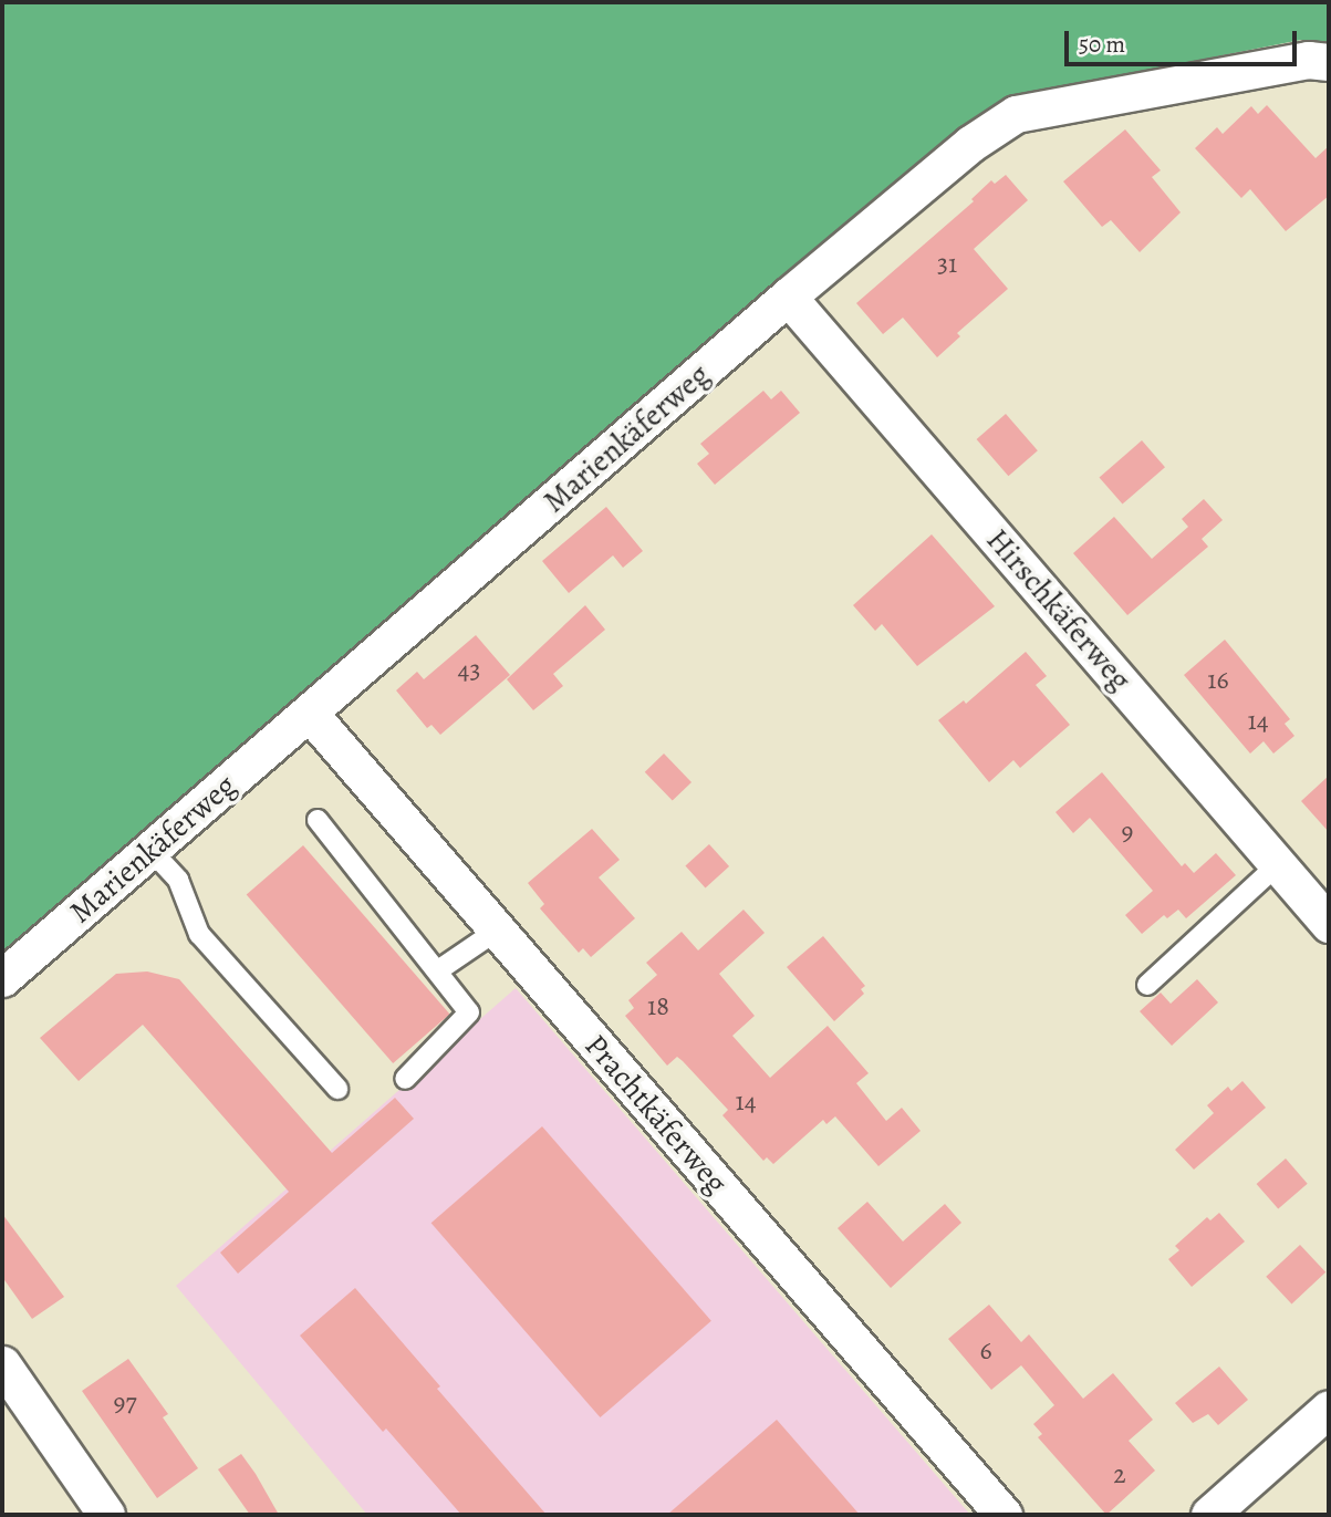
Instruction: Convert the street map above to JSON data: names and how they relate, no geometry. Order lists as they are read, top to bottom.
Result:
{
  "streets": {
    "street": ["Marienkäferweg", "Hirschkäferweg", "Prachtkäferweg"]
  },
  "crossings": [
    ["Marienkäferweg", "Hirschkäferweg"],
    ["Marienkäferweg", "Prachtkäferweg"]
  ],
  "house_numbers": [
    "31",
    "43",
    "16",
    "14",
    "9",
    "18",
    "14",
    "6",
    "97",
    "2"
  ],
  "scale_bar": "50 m"
}
